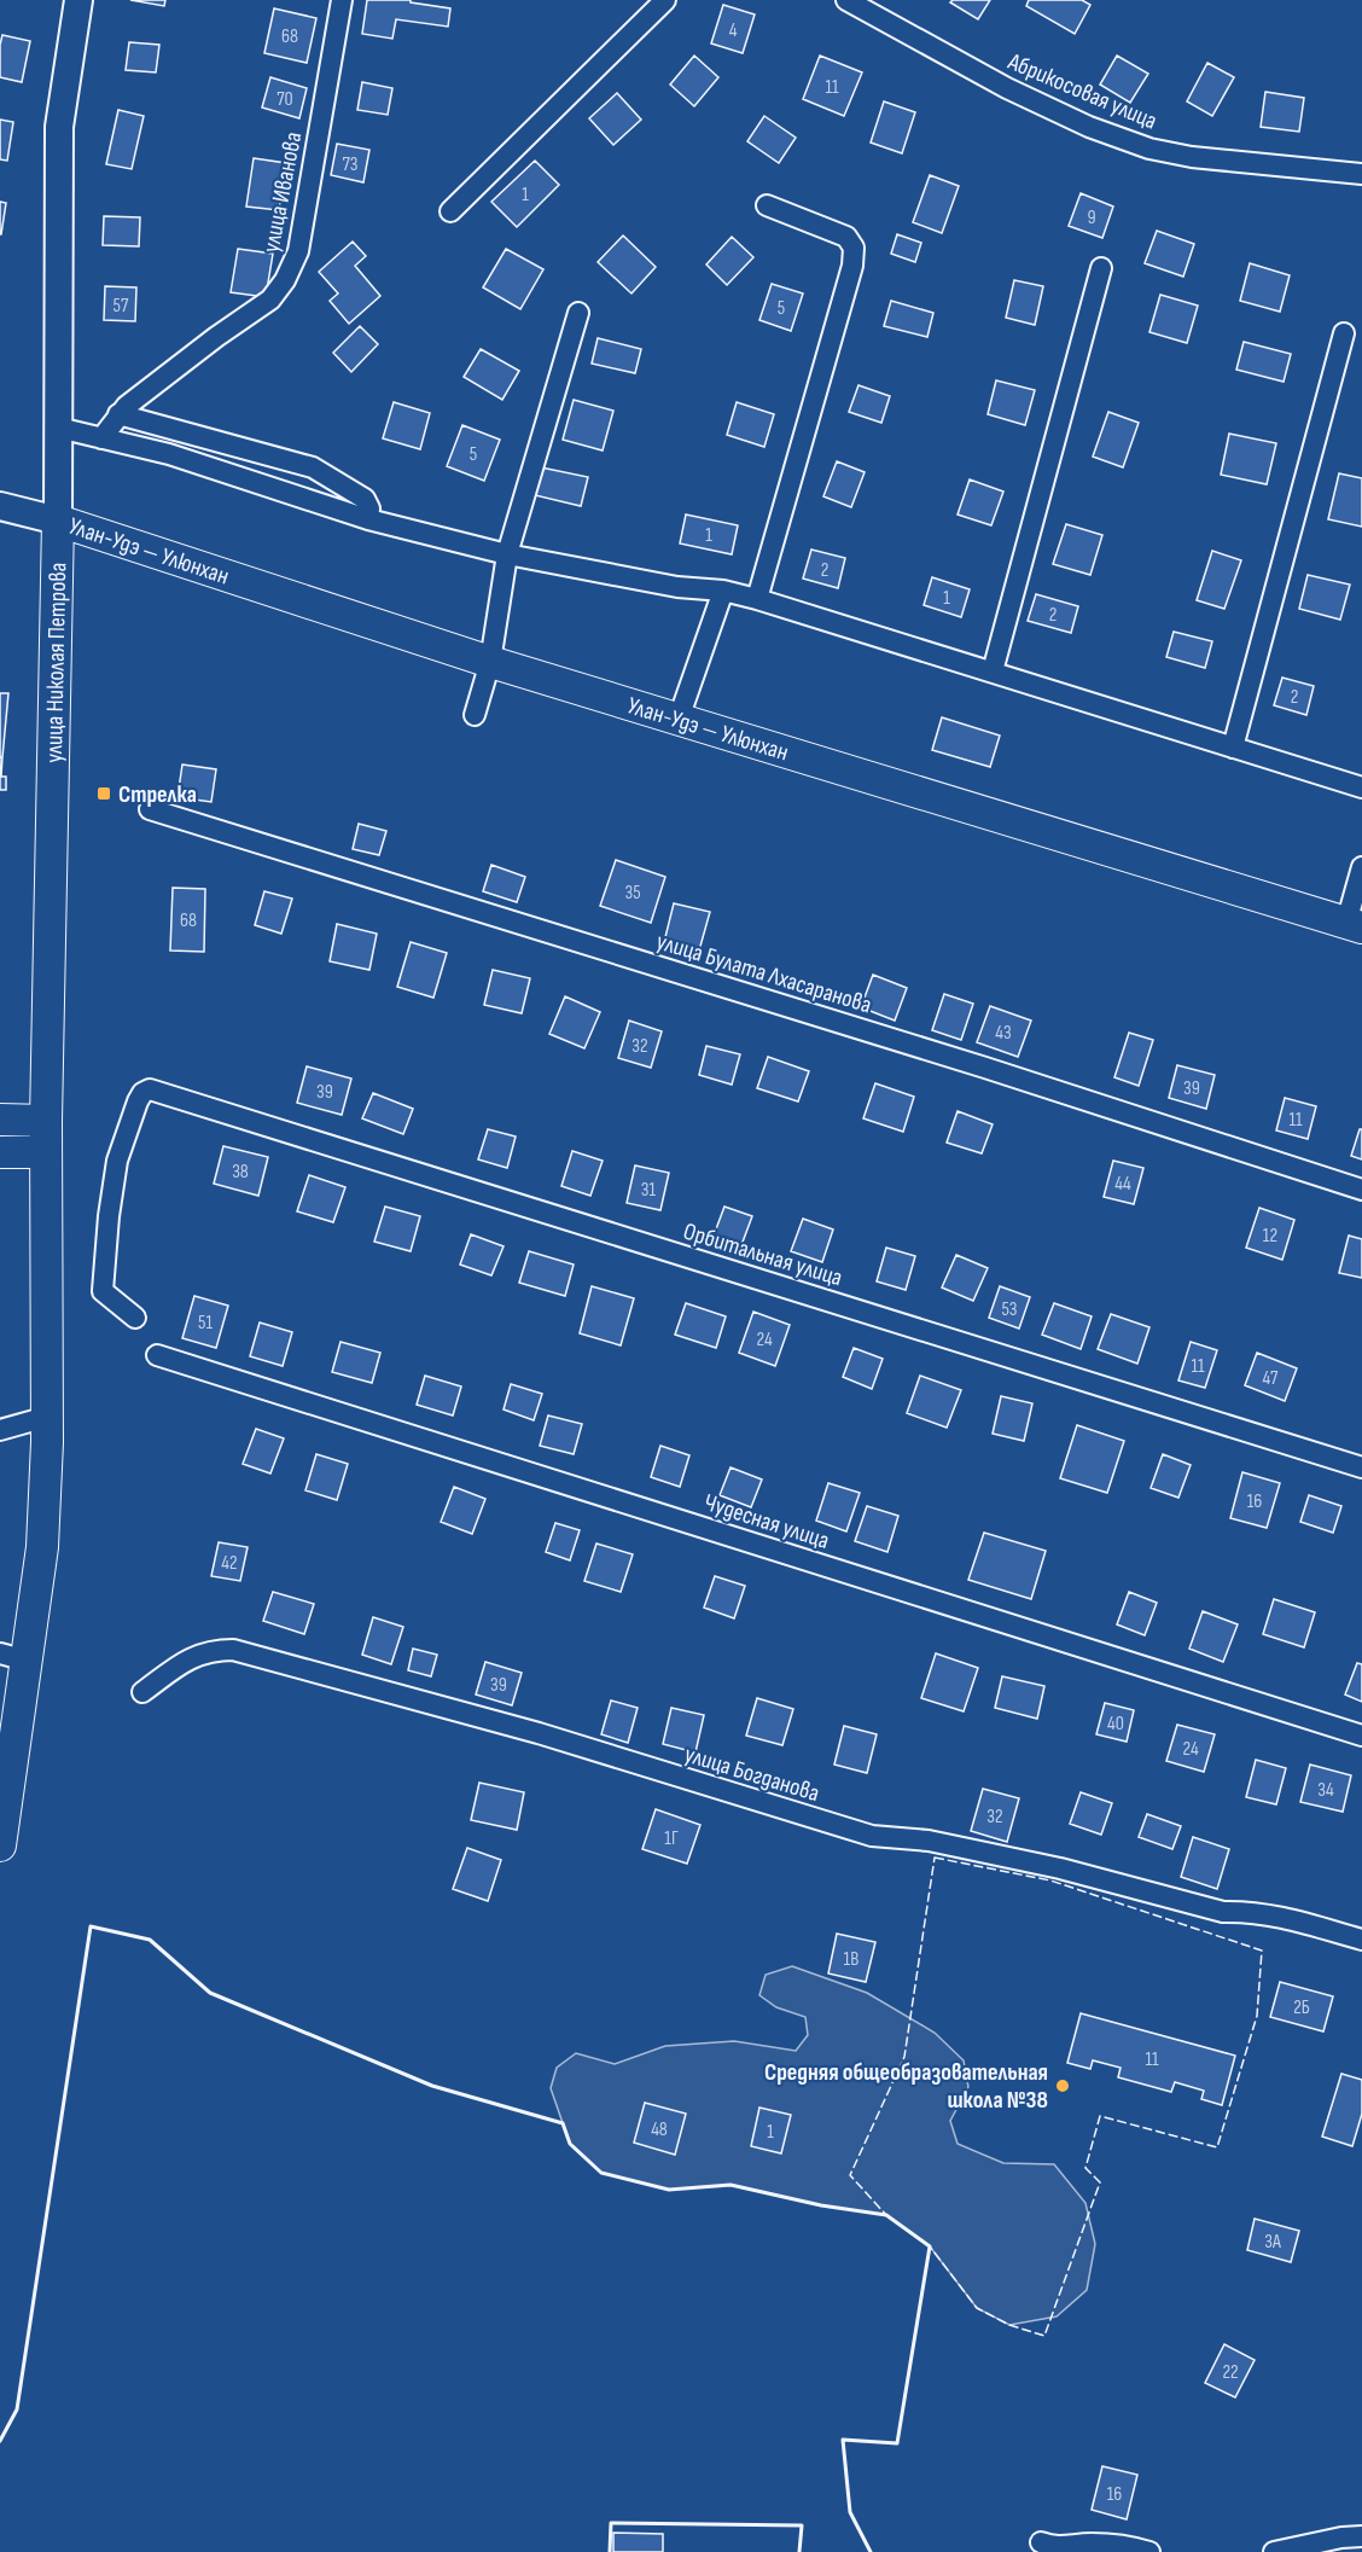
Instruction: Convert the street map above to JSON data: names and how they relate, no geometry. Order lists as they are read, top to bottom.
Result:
{
  "streets": {
    "main road": ["Улан-Удэ — Улюнхан", "улица Николая Петрова"],
    "street": [
      "Абрикосовая улица",
      "улица Иванова",
      "улица Булата Лхасаранова",
      "Орбитальная улица",
      "Чудесная улица",
      "улица Богданова"
    ]
  },
  "crossings": [
    ["Улан-Удэ — Улюнхан", "улица Николая Петрова"]
  ],
  "places": {
    "transit": ["Стрелка"],
    "other": ["Средняя общеобразовательная школа №38"]
  },
  "house_numbers": [
    "4",
    "68",
    "11",
    "70",
    "73",
    "1",
    "9",
    "57",
    "5",
    "5",
    "1",
    "2",
    "1",
    "2",
    "2",
    "35",
    "68",
    "43",
    "32",
    "39",
    "39",
    "11",
    "38",
    "44",
    "31",
    "12",
    "53",
    "51",
    "24",
    "11",
    "47",
    "16",
    "42",
    "39",
    "40",
    "24",
    "34",
    "32",
    "1Г",
    "1В",
    "2Б",
    "11",
    "48",
    "1",
    "3А",
    "22",
    "16"
  ]
}
